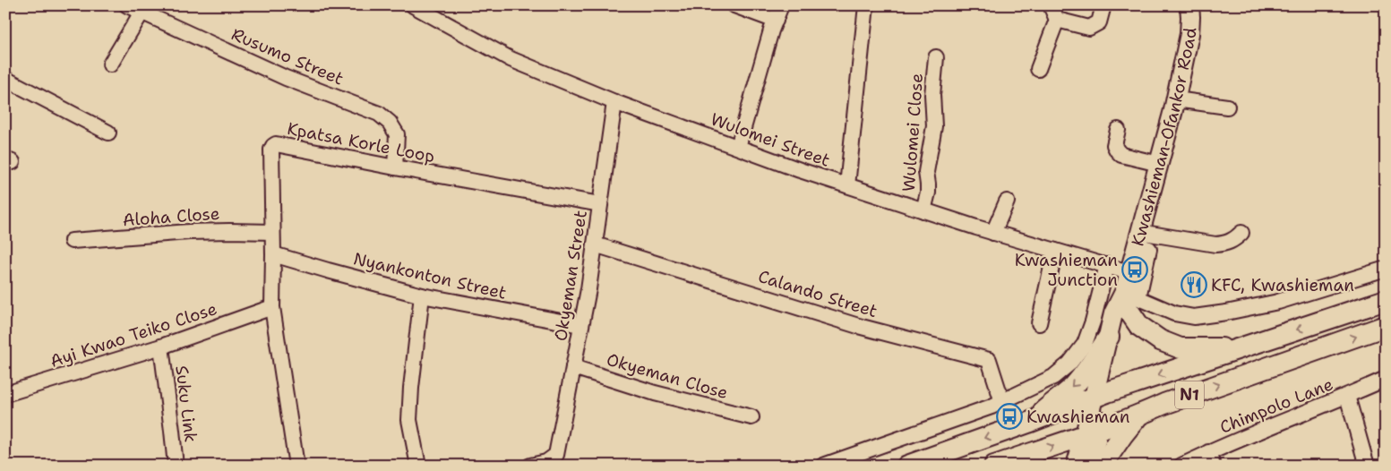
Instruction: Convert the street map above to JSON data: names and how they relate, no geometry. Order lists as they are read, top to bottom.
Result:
{
  "streets": {
    "highway": ["N1"],
    "main road": ["Kwashieman-Ofankor Road"],
    "street": [
      "Rusumo Street",
      "Wulomei Close",
      "Wulomei Street",
      "Kpatsa Korle Loop",
      "Aloha Close",
      "Nyankonton Street",
      "Okyeman Street",
      "Calando Street",
      "Ayi Kwao Teiko Close",
      "Okyeman Close",
      "Suku Link",
      "Chimpolo Lane"
    ]
  },
  "crossings": [
    ["Rusumo Street", "Kpatsa Korle Loop"],
    ["Wulomei Close", "Wulomei Street"],
    ["Kwashieman-Ofankor Road", "Wulomei Street"],
    ["Kwashieman-Ofankor Road", "N1"],
    ["Wulomei Street", "Okyeman Street"],
    ["Kpatsa Korle Loop", "Aloha Close"],
    ["Kpatsa Korle Loop", "Nyankonton Street"],
    ["Kpatsa Korle Loop", "Okyeman Street"],
    ["Kpatsa Korle Loop", "Ayi Kwao Teiko Close"],
    ["Nyankonton Street", "Okyeman Street"],
    ["Okyeman Street", "Calando Street"],
    ["Okyeman Street", "Okyeman Close"],
    ["Ayi Kwao Teiko Close", "Suku Link"]
  ],
  "places": {
    "bus stop": ["Kwashieman Junction", "Kwashieman"],
    "restaurant": ["KFC, Kwashieman"]
  }
}
